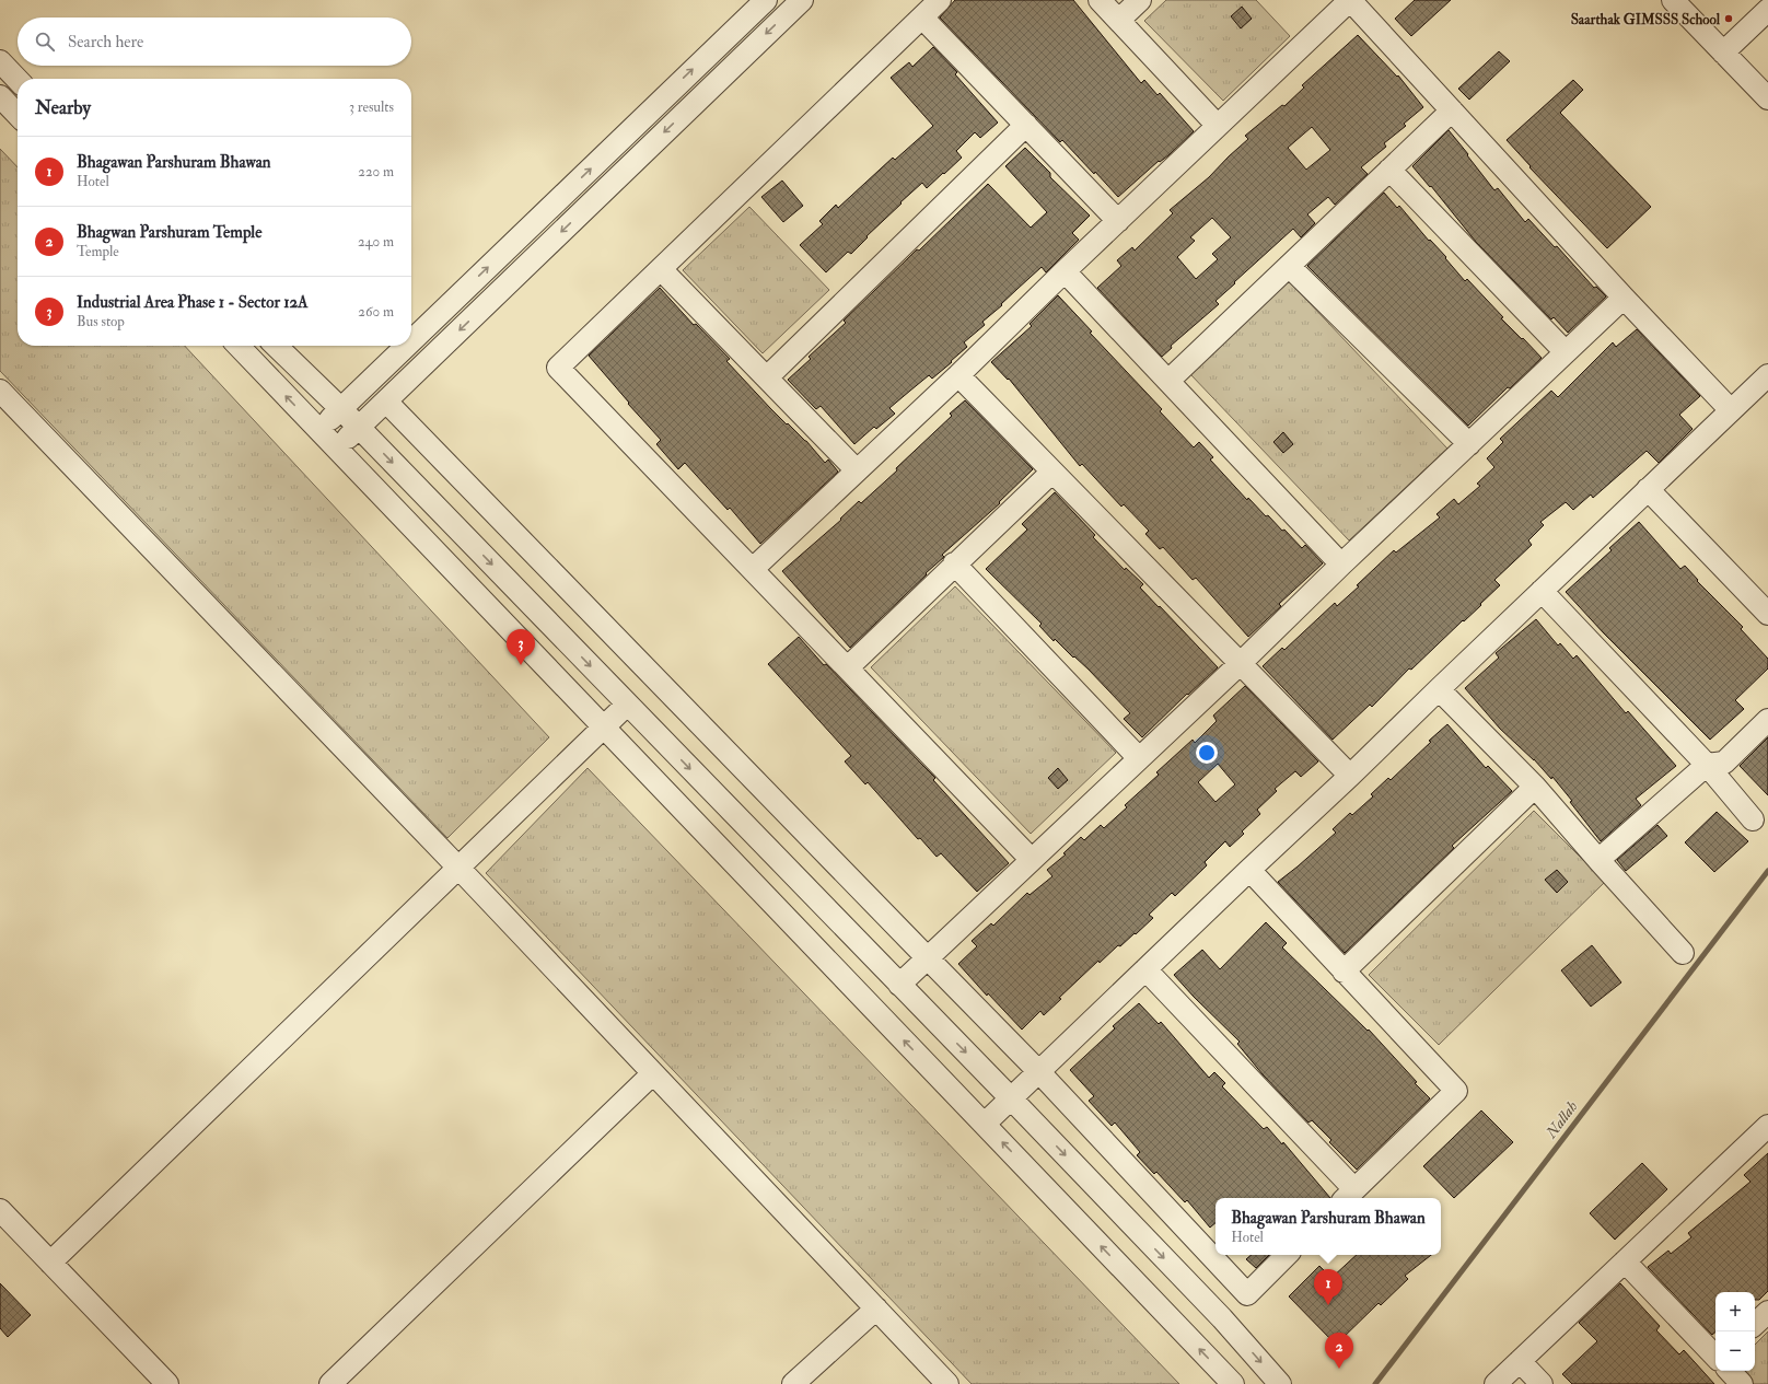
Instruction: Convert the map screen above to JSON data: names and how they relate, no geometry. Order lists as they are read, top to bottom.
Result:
{
  "water": ["Nallah"],
  "places": ["Saarthak GIMSSS School"],
  "page": {
    "search": "Search here",
    "heading": ["Nearby", "3 results"],
    "list": [
      {
        "mark": "1",
        "name": "Bhagawan Parshuram Bhawan",
        "note": "Hotel",
        "value": "220 m"
      },
      {
        "mark": "2",
        "name": "Bhagwan Parshuram Temple",
        "note": "Temple",
        "value": "240 m"
      },
      {
        "mark": "3",
        "name": "Industrial Area Phase 1 - Sector 12A",
        "note": "Bus stop",
        "value": "260 m"
      }
    ],
    "pins": ["3", "1", "2"],
    "popup": ["Bhagawan Parshuram Bhawan", "Hotel"],
    "map_buttons": ["+", "−"]
  }
}
